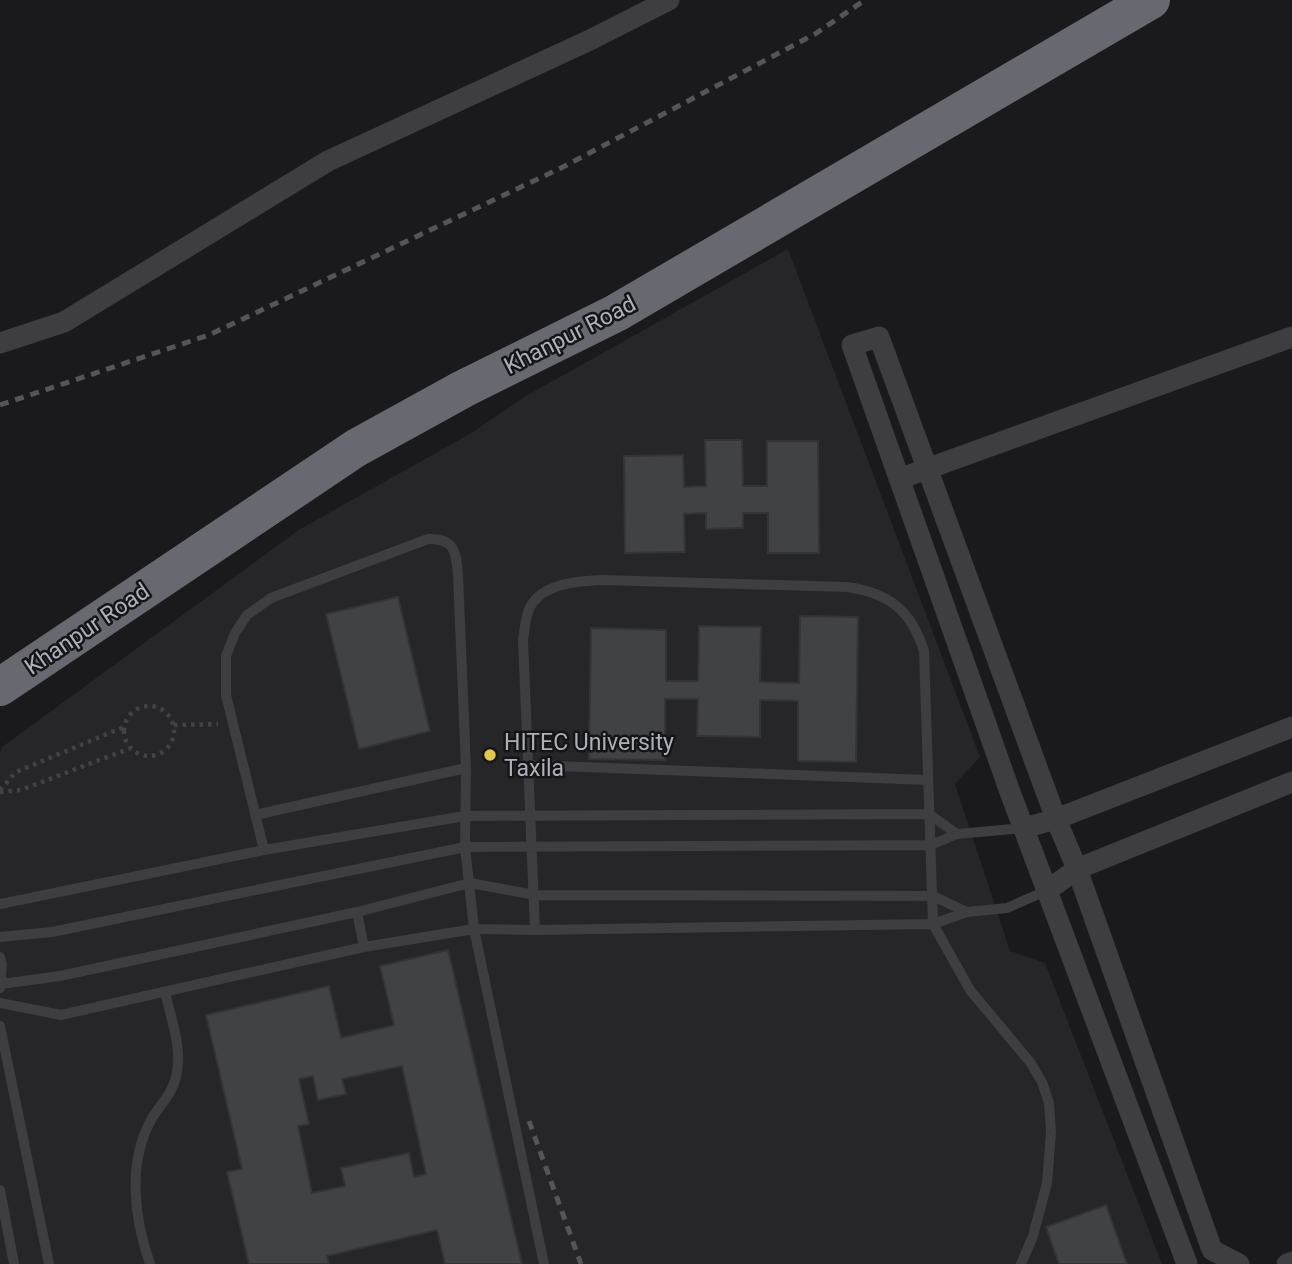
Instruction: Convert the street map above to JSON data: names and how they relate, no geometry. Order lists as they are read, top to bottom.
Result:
{
  "streets": {
    "highway": ["Khanpur Road"]
  },
  "places": ["HITEC University Taxila"]
}
